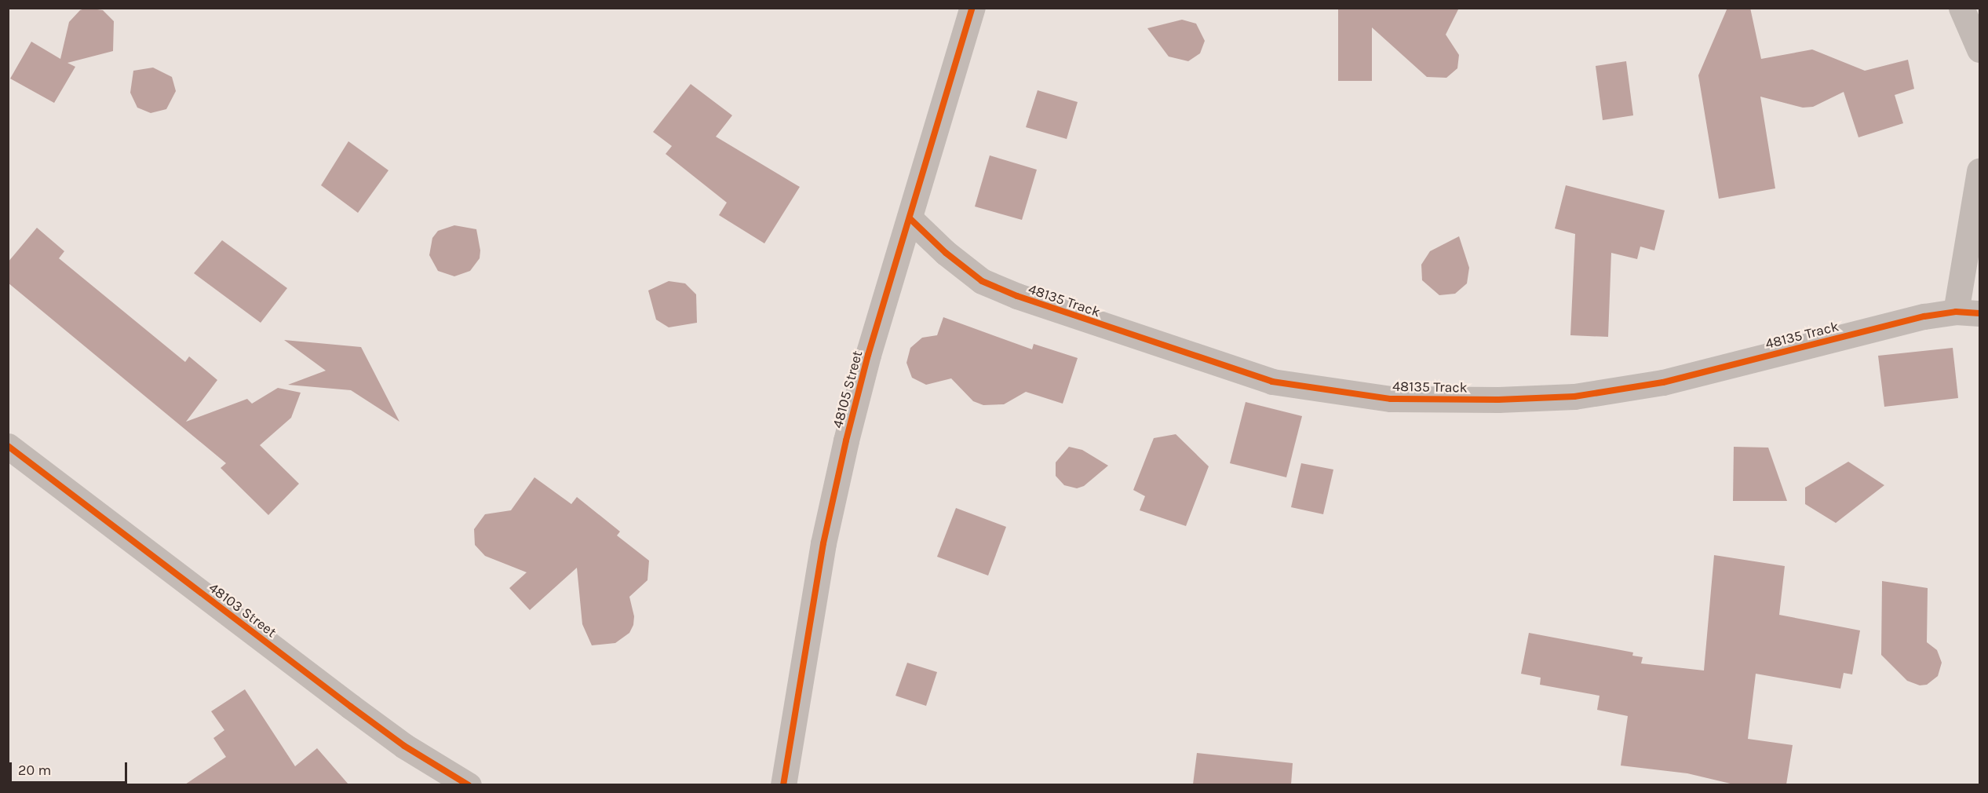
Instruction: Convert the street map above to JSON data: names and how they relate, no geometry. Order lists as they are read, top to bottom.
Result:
{
  "streets": {
    "street": ["48135 Track", "48105 Street", "48103 Street"]
  },
  "crossings": [
    ["48135 Track", "48105 Street"]
  ],
  "scale_bar": "20 m"
}
